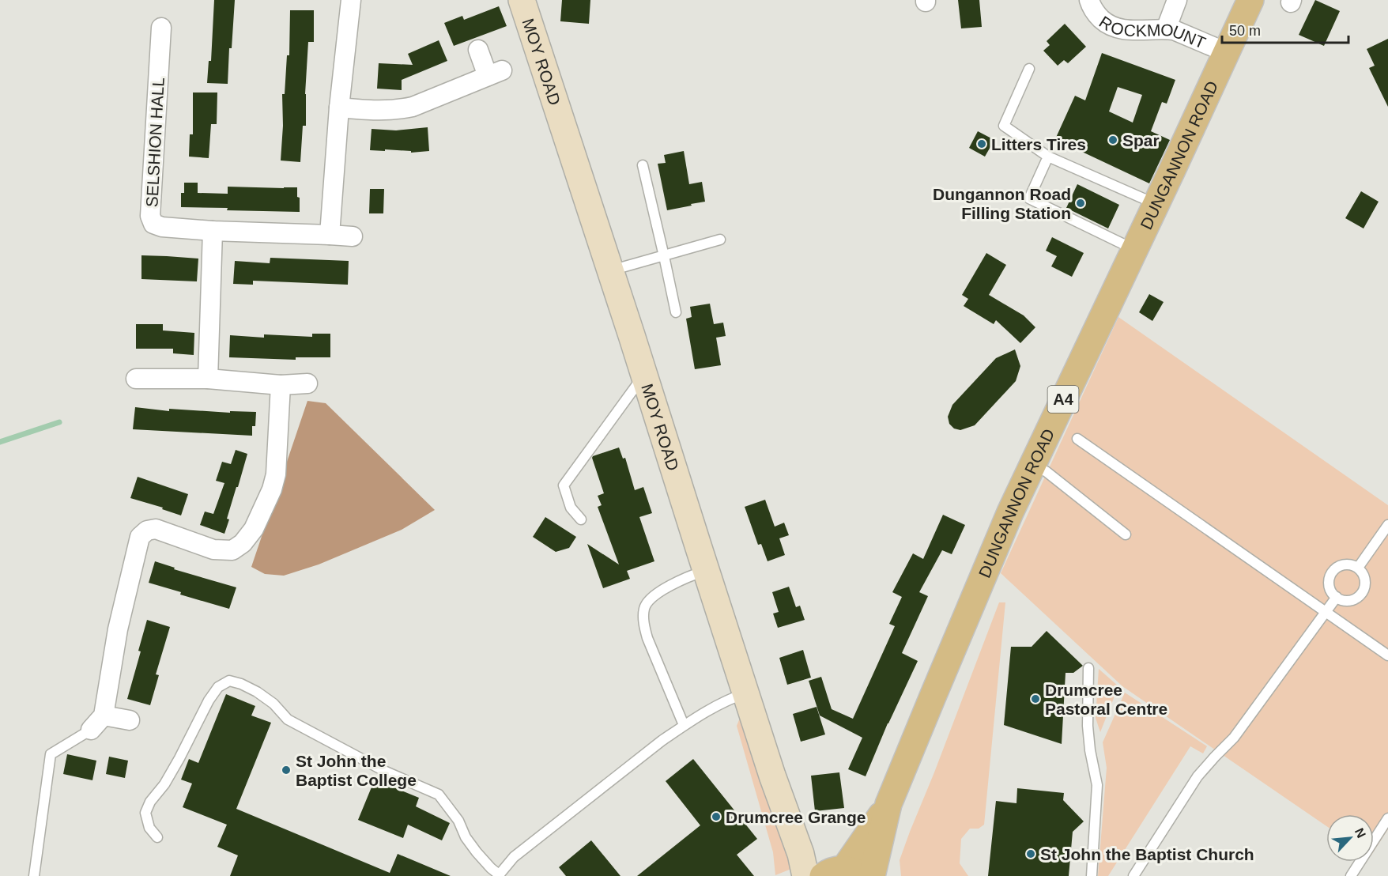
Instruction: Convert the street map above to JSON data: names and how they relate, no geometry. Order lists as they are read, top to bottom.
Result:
{
  "streets": {
    "main road": ["MOY ROAD", "DUNGANNON ROAD", "A4"],
    "street": ["ROCKMOUNT", "SELSHION HALL"]
  },
  "crossings": [
    ["ROCKMOUNT", "DUNGANNON ROAD"],
    ["MOY ROAD", "DUNGANNON ROAD"]
  ],
  "places": [
    "Spar",
    "Litters Tires",
    "Dungannon Road Filling Station",
    "Drumcree Pastoral Centre",
    "St John the Baptist College",
    "Drumcree Grange",
    "St John the Baptist Church"
  ],
  "scale_bar": "50 m",
  "north": "top right"
}
